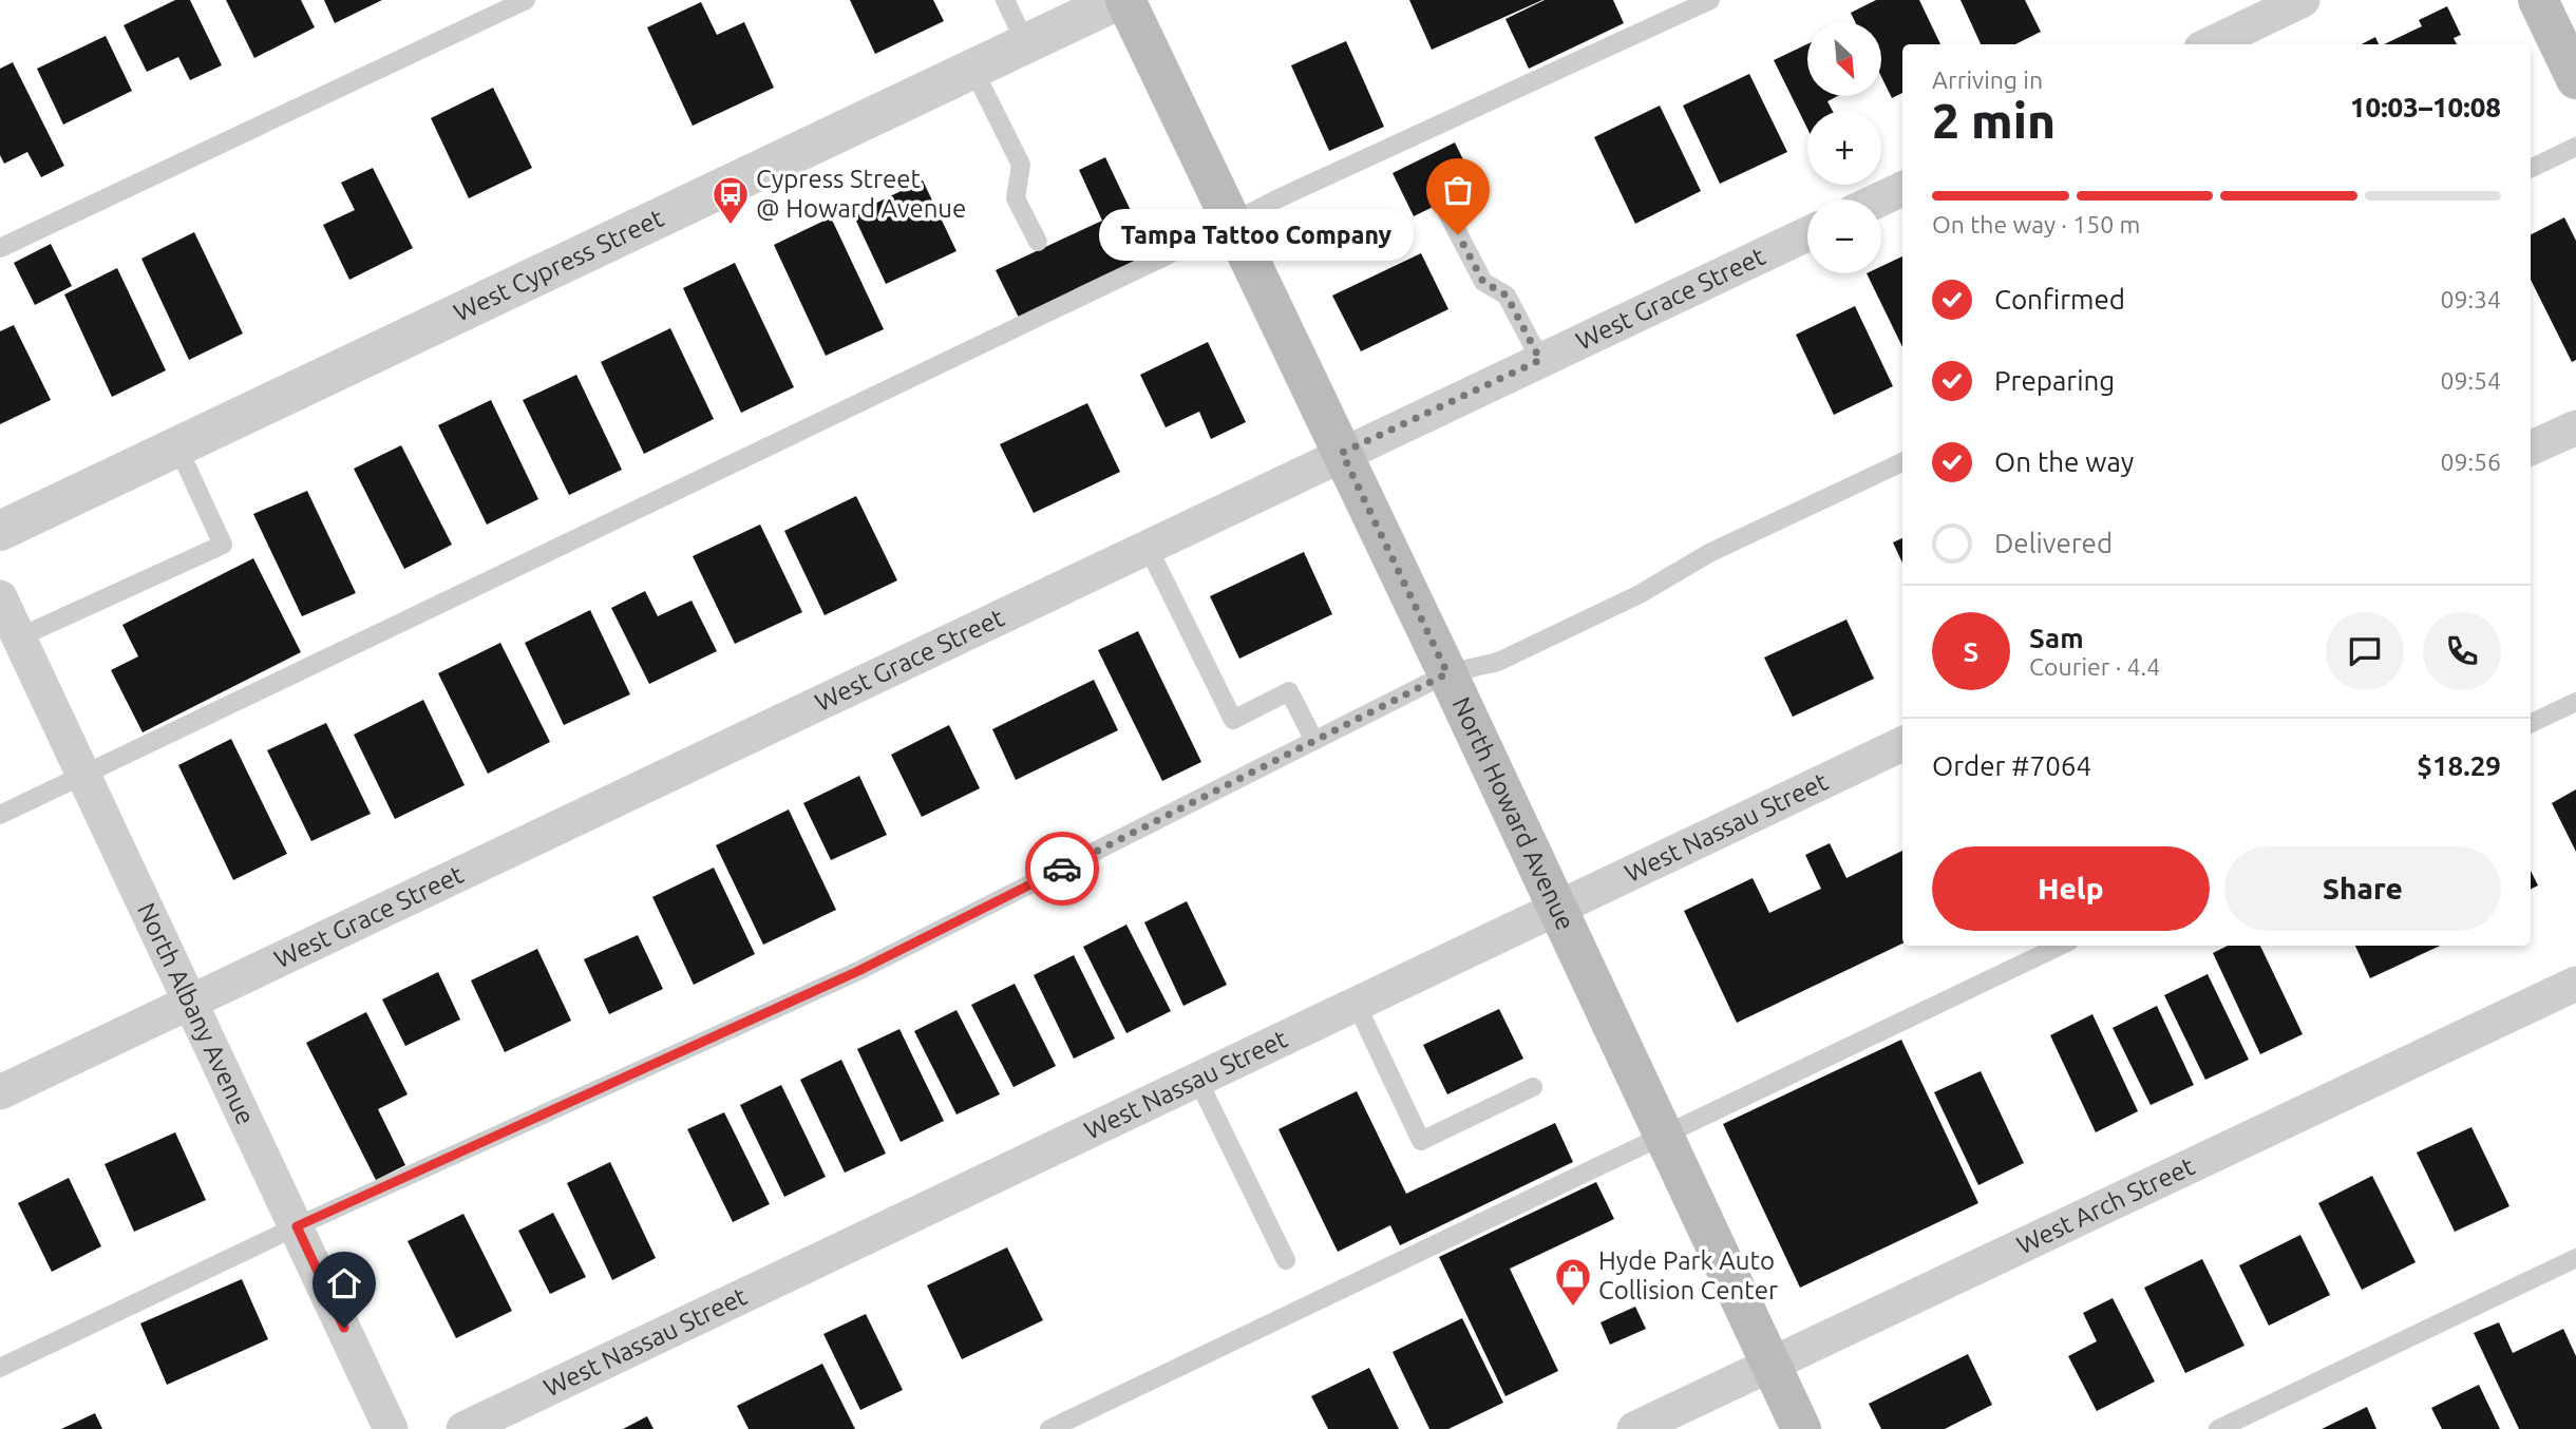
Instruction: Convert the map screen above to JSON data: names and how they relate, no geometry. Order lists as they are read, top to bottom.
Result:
{
  "streets": {
    "main road": ["North Howard Avenue"],
    "street": [
      "West Cypress Street",
      "West Grace Street",
      "West Nassau Street",
      "North Albany Avenue",
      "West Arch Street"
    ]
  },
  "crossings": [
    ["West Grace Street", "North Howard Avenue"],
    ["West Grace Street", "North Albany Avenue"],
    ["North Howard Avenue", "West Nassau Street"],
    ["North Howard Avenue", "West Arch Street"]
  ],
  "places": {
    "bus stop": ["Cypress Street @ Howard Avenue"],
    "other": ["Tampa Tattoo Company"],
    "shop": ["Hyde Park Auto Collision Center"]
  },
  "north": "bottom right",
  "page": {
    "map_buttons": ["+", "−"],
    "heading": ["2 min", "Arriving in", "10:03–10:08"],
    "panel": [
      "Sam",
      "Courier · 4.4",
      "Order #7064",
      "$18.29"
    ],
    "bar": "On the way · 150 m",
    "bubble": "Tampa Tattoo Company",
    "list": [
      ["Confirmed", "09:34"],
      ["Preparing", "09:54"],
      ["On the way", "09:56"],
      "Delivered"
    ],
    "round": "S",
    "buttons": ["Help", "Share"]
  }
}
